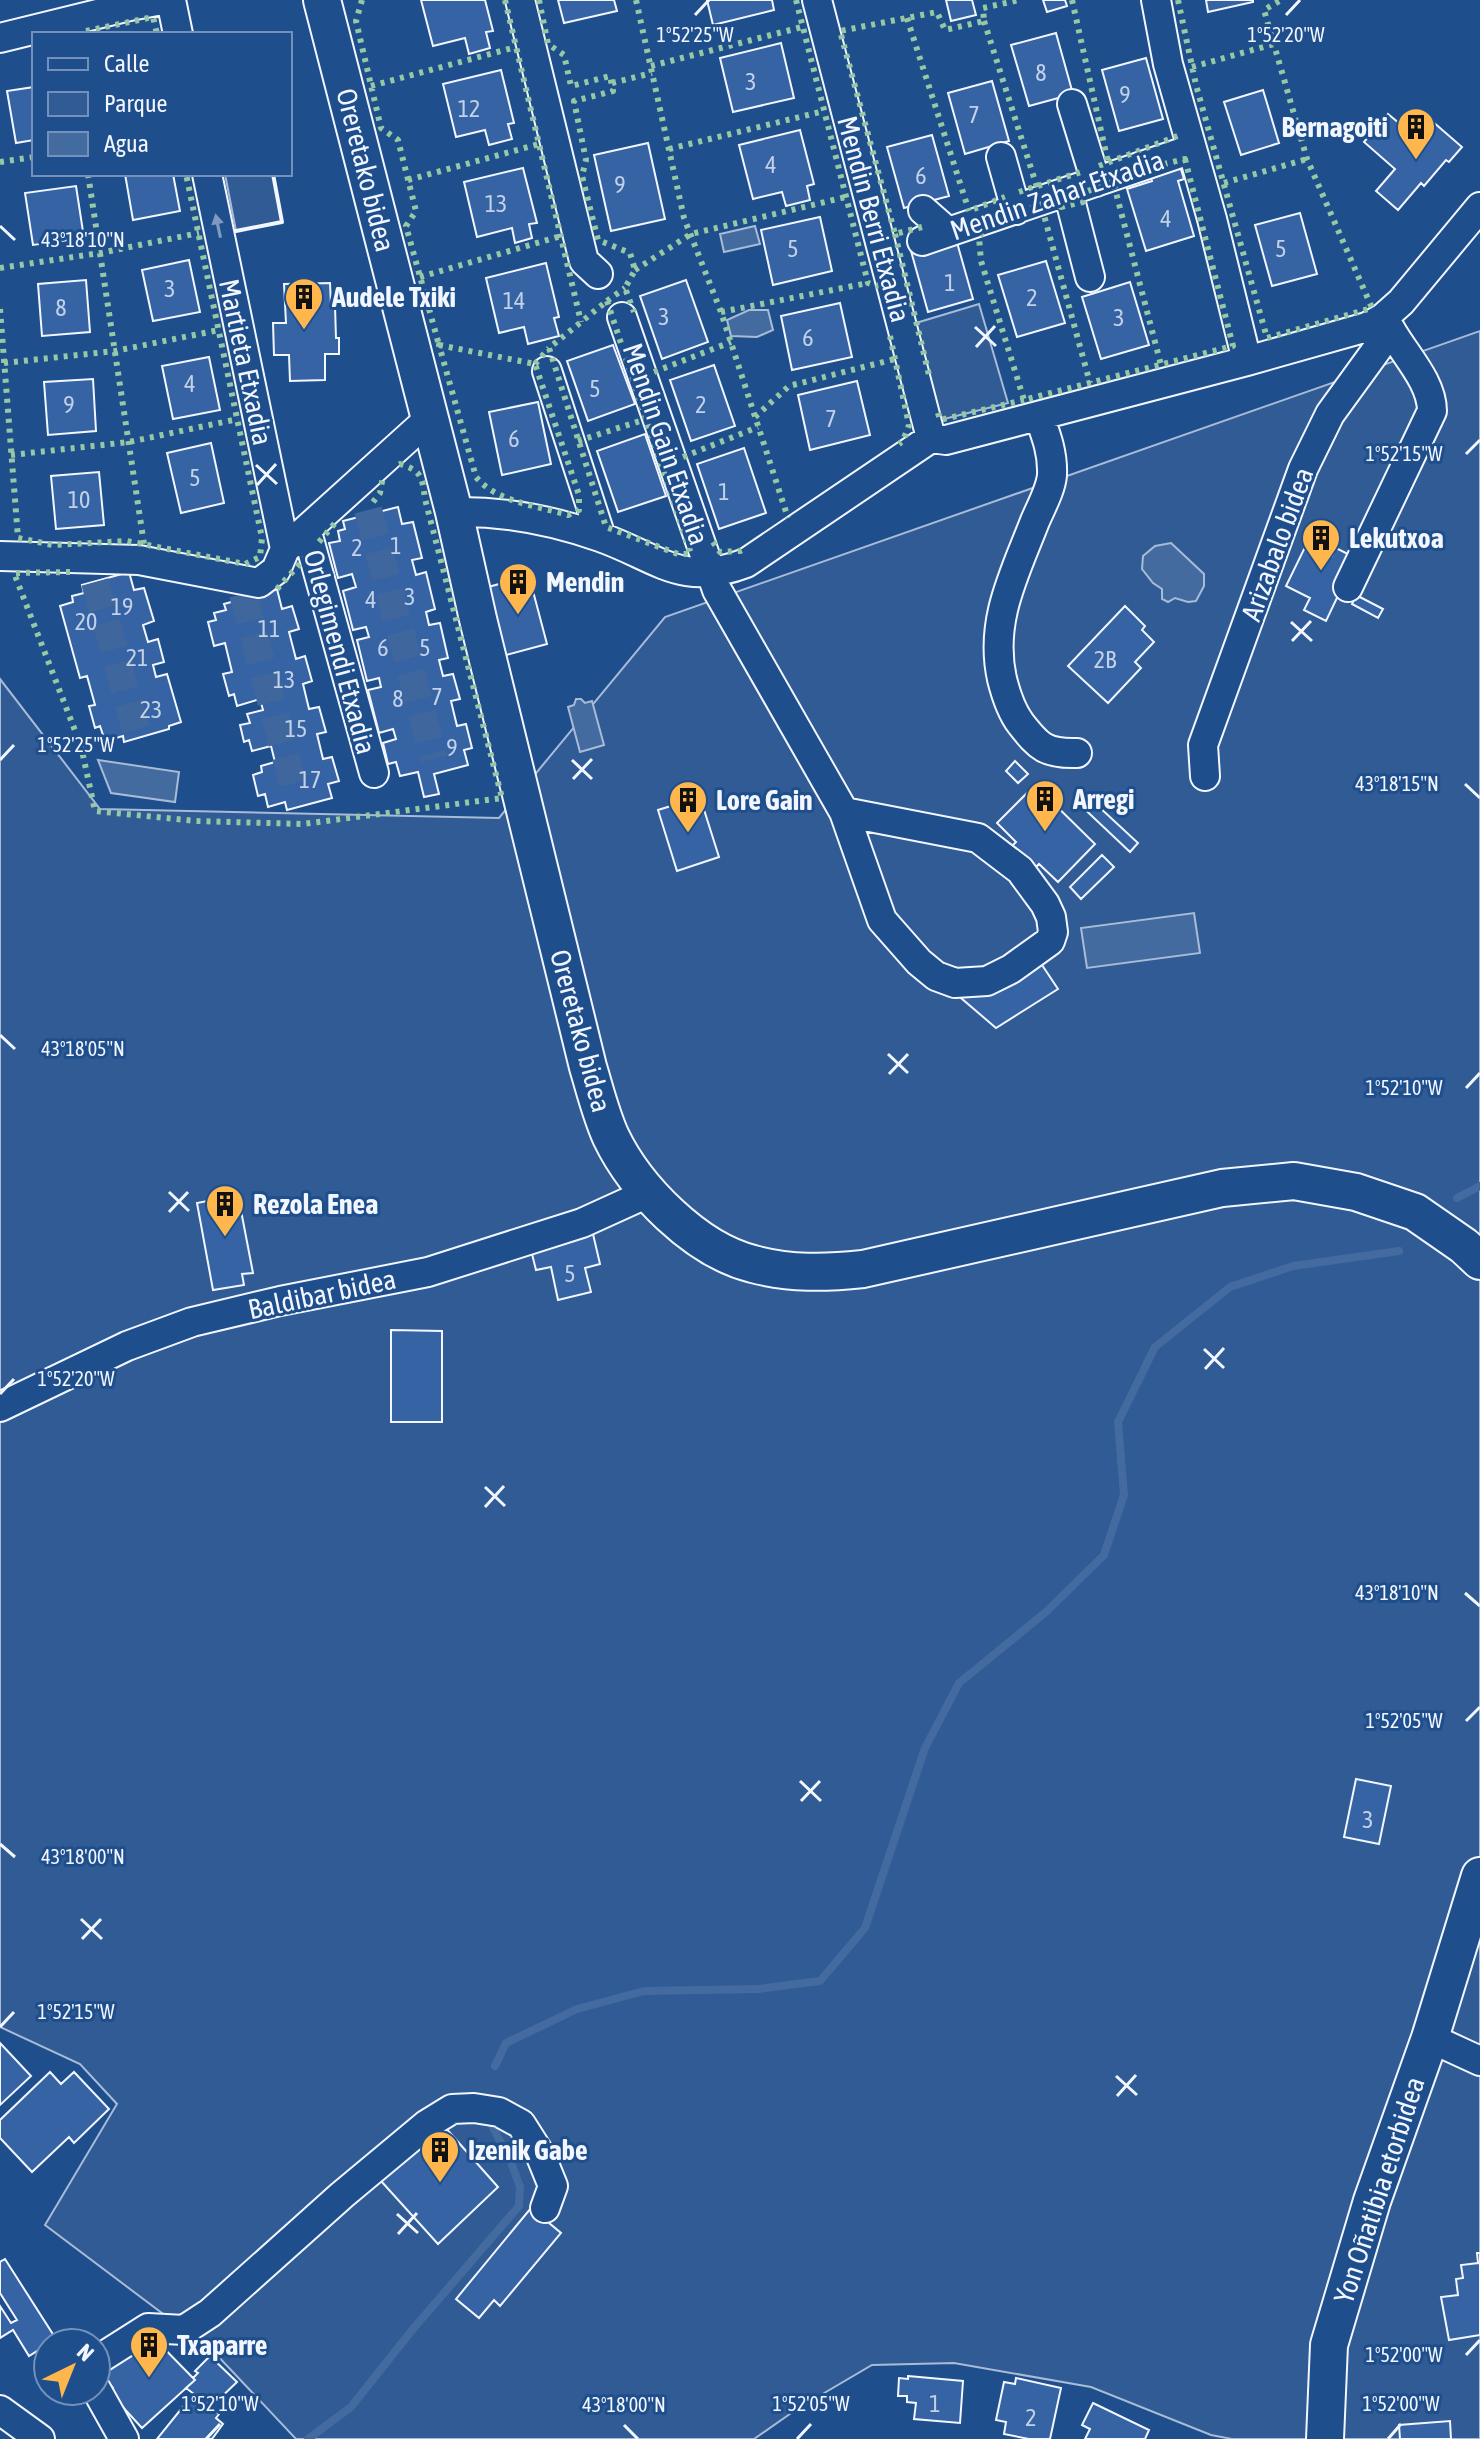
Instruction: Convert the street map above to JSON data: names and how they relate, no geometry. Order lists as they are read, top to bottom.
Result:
{
  "streets": {
    "main road": ["Oreretako bidea", "Yon Oñatibia etorbidea"],
    "street": [
      "Mendin Zahar Etxadia",
      "Mendin Berri Etxadia",
      "Martieta Etxadia",
      "Mendin Gain Etxadia",
      "Arizabalo bidea",
      "Orlegimendi Etxadia",
      "Baldibar bidea"
    ]
  },
  "crossings": [
    ["Oreretako bidea", "Arizabalo bidea"],
    ["Oreretako bidea", "Orlegimendi Etxadia"],
    ["Oreretako bidea", "Baldibar bidea"],
    ["Mendin Zahar Etxadia", "Arizabalo bidea"],
    ["Mendin Berri Etxadia", "Arizabalo bidea"],
    ["Martieta Etxadia", "Orlegimendi Etxadia"],
    ["Mendin Gain Etxadia", "Arizabalo bidea"]
  ],
  "one_way": ["Martieta Etxadia"],
  "places": {
    "building": [
      "Bernagoiti",
      "Audele Txiki",
      "Lekutxoa",
      "Mendin",
      "Arregi",
      "Lore Gain",
      "Rezola Enea",
      "Izenik Gabe",
      "Txaparre"
    ]
  },
  "house_numbers": [
    "8",
    "3",
    "9",
    "12",
    "7",
    "4",
    "6",
    "9",
    "13",
    "4",
    "5",
    "5",
    "1",
    "3",
    "2",
    "14",
    "8",
    "3",
    "3",
    "6",
    "4",
    "5",
    "9",
    "2",
    "7",
    "6",
    "5",
    "1",
    "10",
    "1",
    "2",
    "3",
    "4",
    "19",
    "20",
    "11",
    "6",
    "5",
    "21",
    "2B",
    "13",
    "7",
    "8",
    "23",
    "15",
    "9",
    "17",
    "5",
    "3",
    "1",
    "2"
  ],
  "legend": ["Calle", "Parque", "Agua"],
  "north": "top right",
  "coordinates": [
    "1°52'25\"W",
    "1°52'20\"W",
    "43°18'10\"N",
    "1°52'15\"W",
    "43°18'15\"N",
    "43°18'05\"N",
    "1°52'10\"W",
    "1°52'05\"W",
    "43°18'00\"N",
    "1°52'00\"W"
  ]
}
